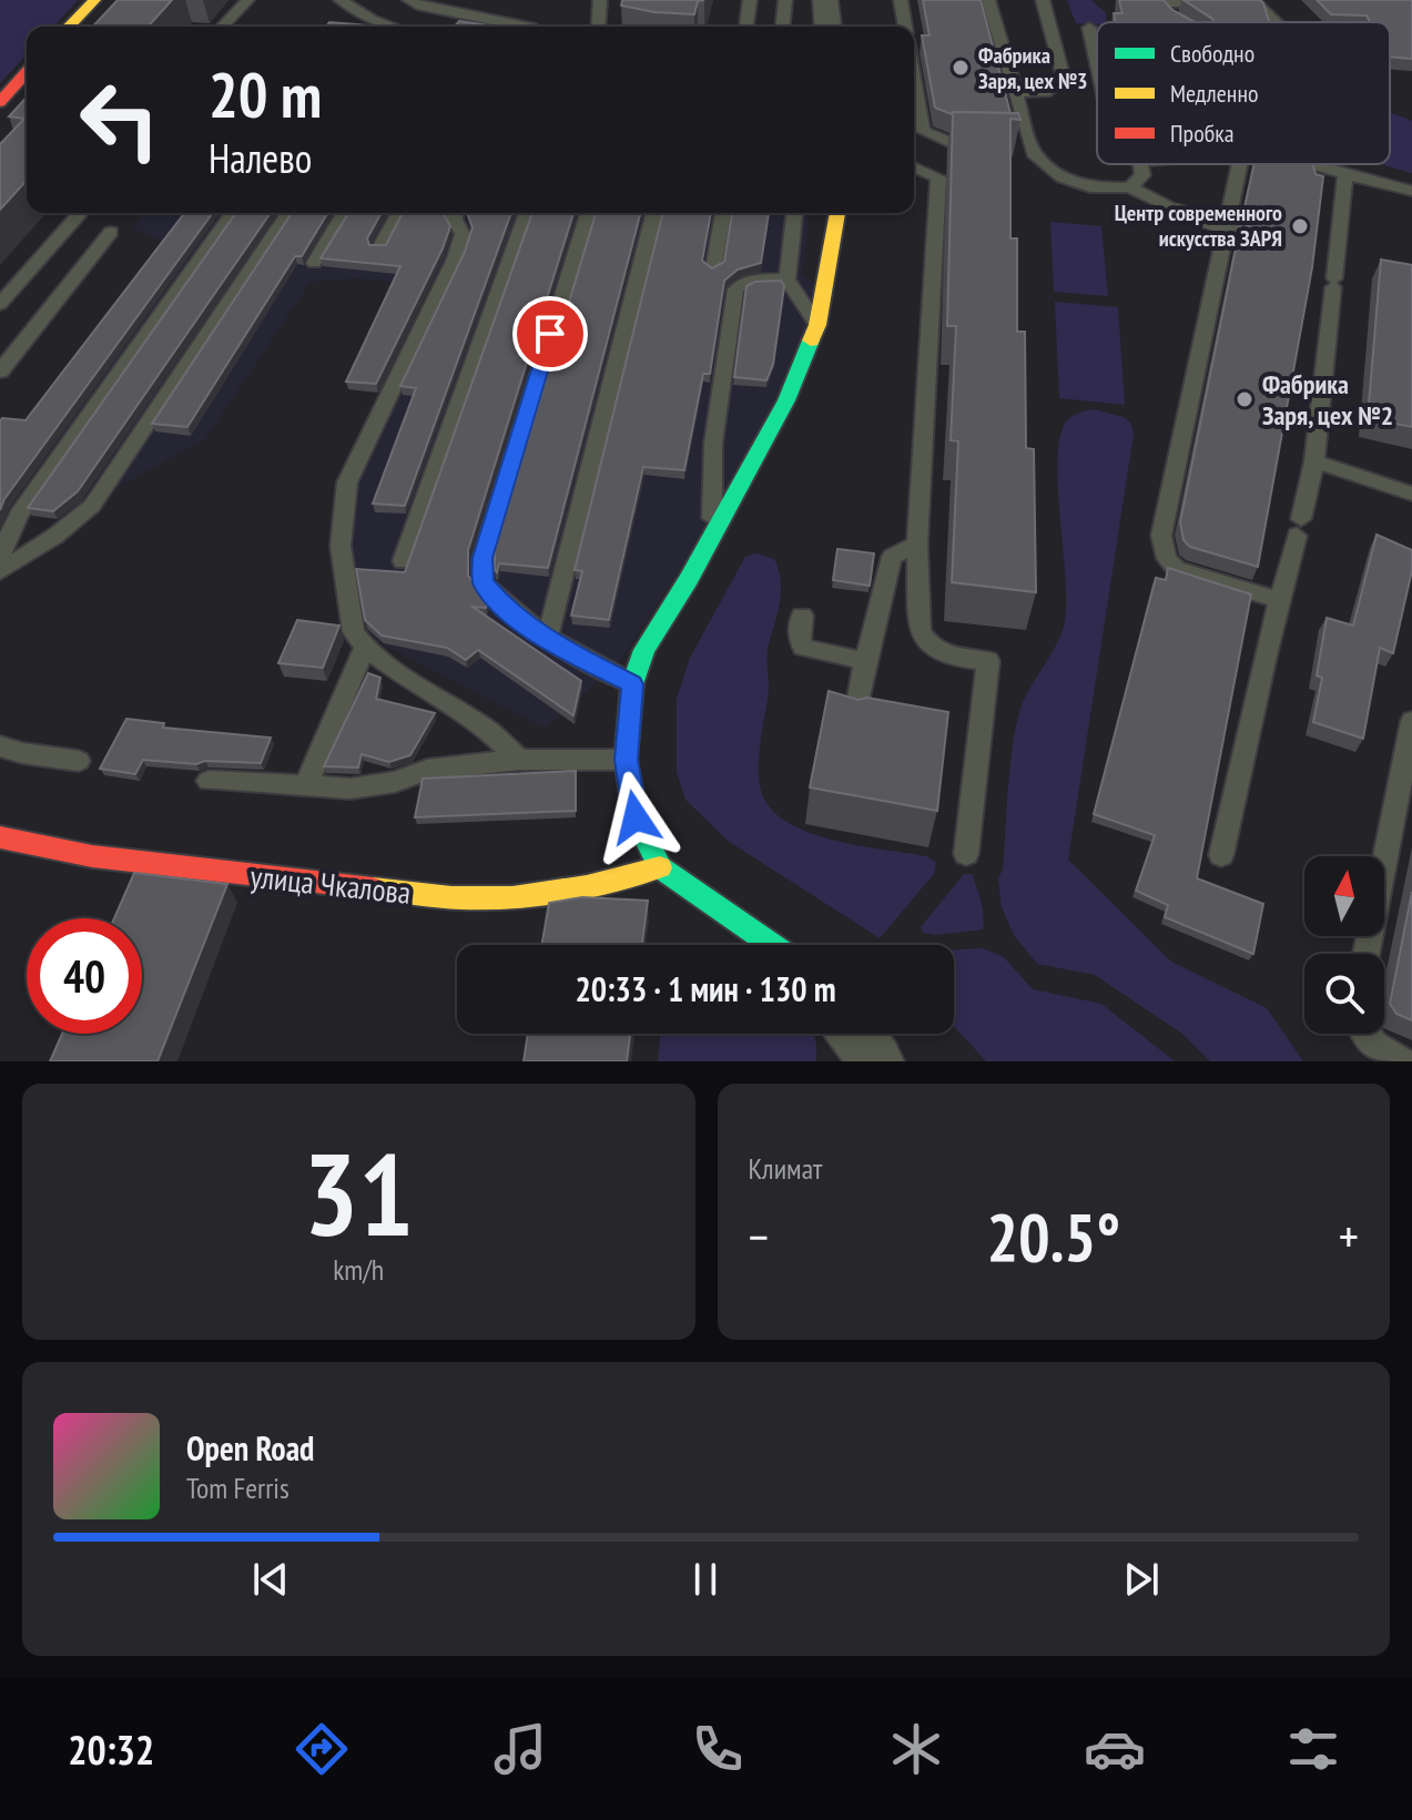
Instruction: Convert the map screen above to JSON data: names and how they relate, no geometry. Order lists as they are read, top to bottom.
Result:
{
  "streets": {
    "street": ["улица Чкалова"]
  },
  "places": ["Фабрика Заря, цех №3", "Центр современного искусства ЗАРЯ", "Фабрика Заря, цех №2"],
  "legend": ["Свободно", "Медленно", "Пробка"],
  "north": "top",
  "page": {
    "turn": ["20 m", "Налево"],
    "limit": "40",
    "trip": "20:33 · 1 мин · 130 m",
    "tile": [
      ["31", "km/h"],
      "Климат"
    ],
    "heat": ["−", "20.5°", "+"],
    "song": ["Open Road", "Tom Ferris"],
    "tabs": "20:32"
  }
}
